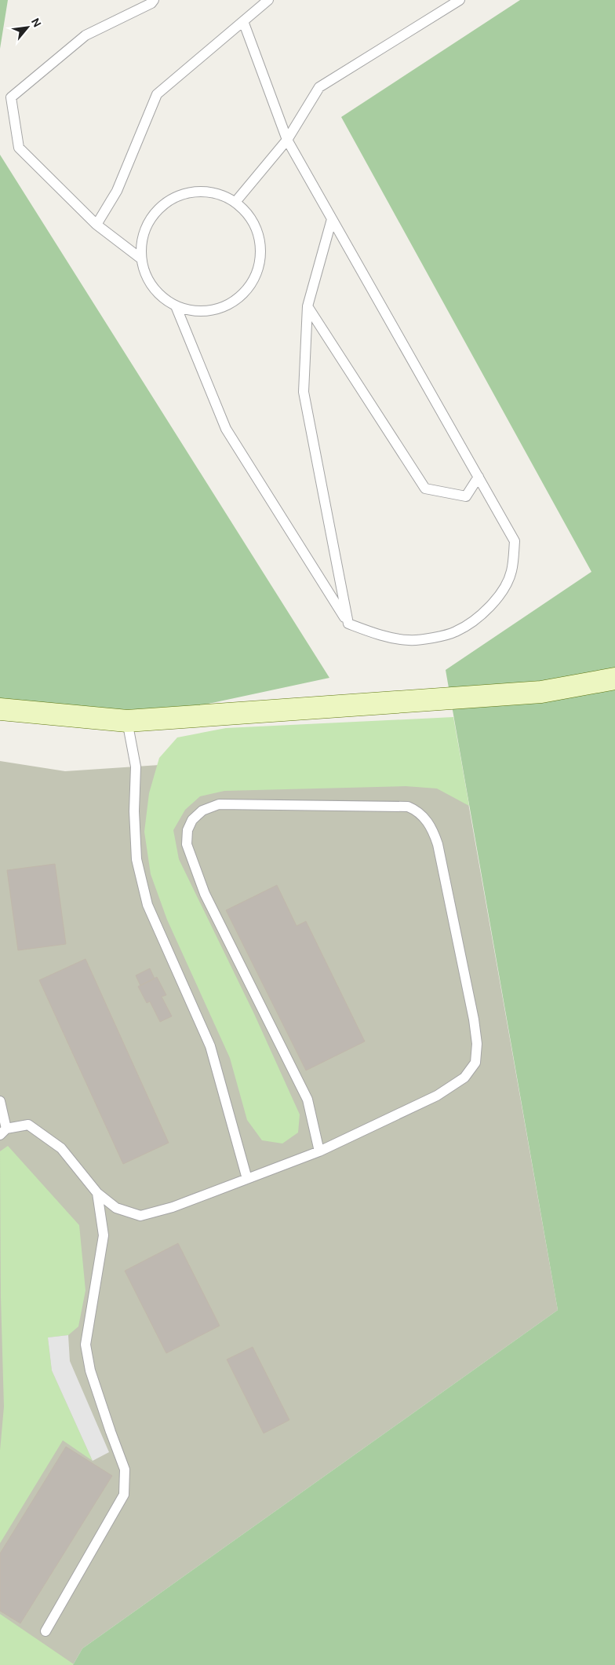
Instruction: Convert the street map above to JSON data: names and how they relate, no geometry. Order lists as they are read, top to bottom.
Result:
{
  "north": "top right"
}
